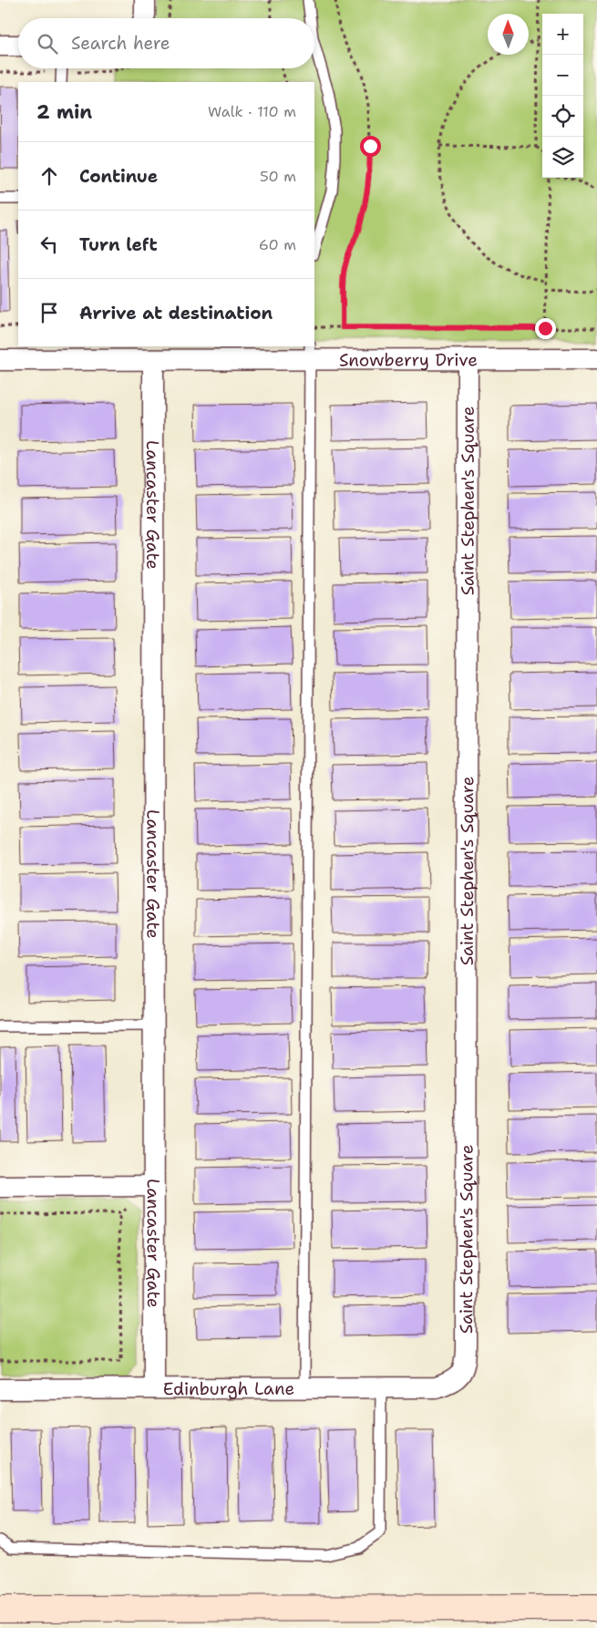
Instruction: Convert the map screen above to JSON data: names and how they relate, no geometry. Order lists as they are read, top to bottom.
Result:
{
  "streets": {
    "street": [
      "Snowberry Drive",
      "Saint Stephen's Square",
      "Lancaster Gate",
      "Edinburgh Lane"
    ]
  },
  "crossings": [
    ["Snowberry Drive", "Saint Stephen's Square"],
    ["Snowberry Drive", "Lancaster Gate"],
    ["Saint Stephen's Square", "Edinburgh Lane"],
    ["Lancaster Gate", "Edinburgh Lane"]
  ],
  "north": "top",
  "page": {
    "map_buttons": ["+", "−"],
    "search": "Search here",
    "heading": ["2 min", "Walk · 110 m"],
    "list": [
      ["Continue", "50 m"],
      ["Turn left", "60 m"],
      "Arrive at destination"
    ]
  }
}
